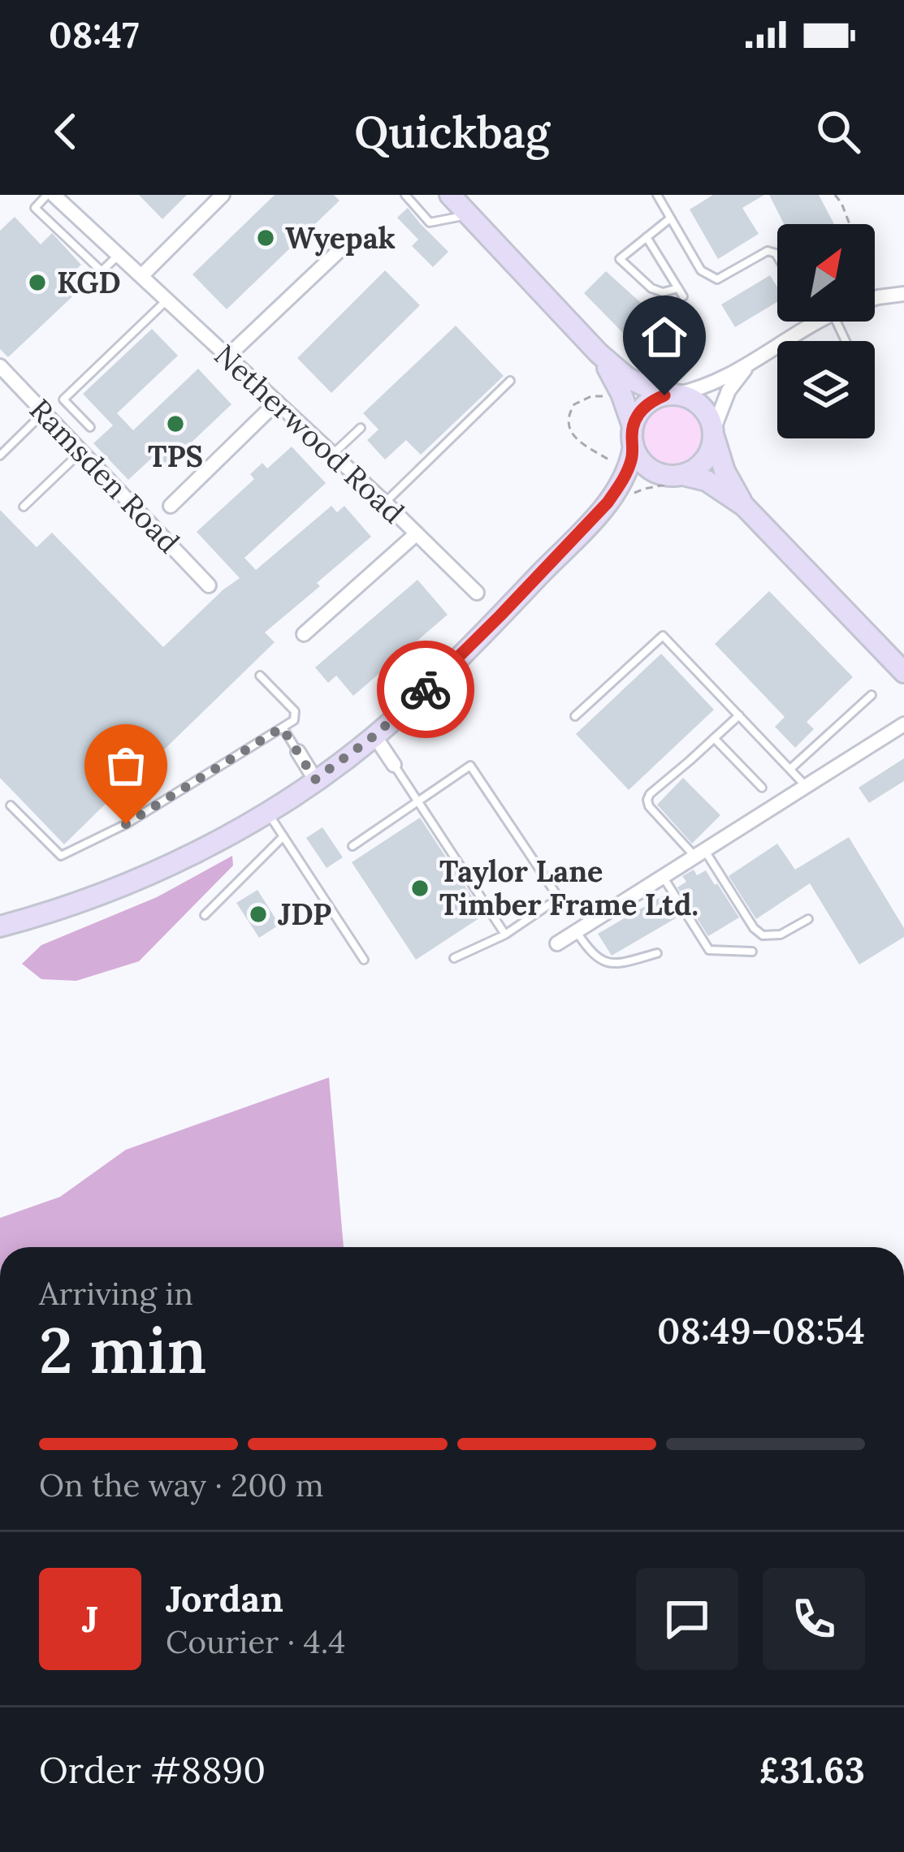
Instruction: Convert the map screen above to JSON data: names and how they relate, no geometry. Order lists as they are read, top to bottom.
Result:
{
  "streets": {
    "street": ["Netherwood Road", "Ramsden Road"]
  },
  "places": [
    "Wyepak",
    "KGD",
    "TPS",
    "Taylor Lane Timber Frame Ltd.",
    "JDP"
  ],
  "north": "top right",
  "page": {
    "status": "08:47",
    "header": "Quickbag",
    "heading": ["2 min", "Arriving in", "08:49–08:54"],
    "panel": [
      "Jordan",
      "Courier · 4.4",
      "Order #8890",
      "£31.63"
    ],
    "bar": "On the way · 200 m",
    "round": "J"
  }
}
